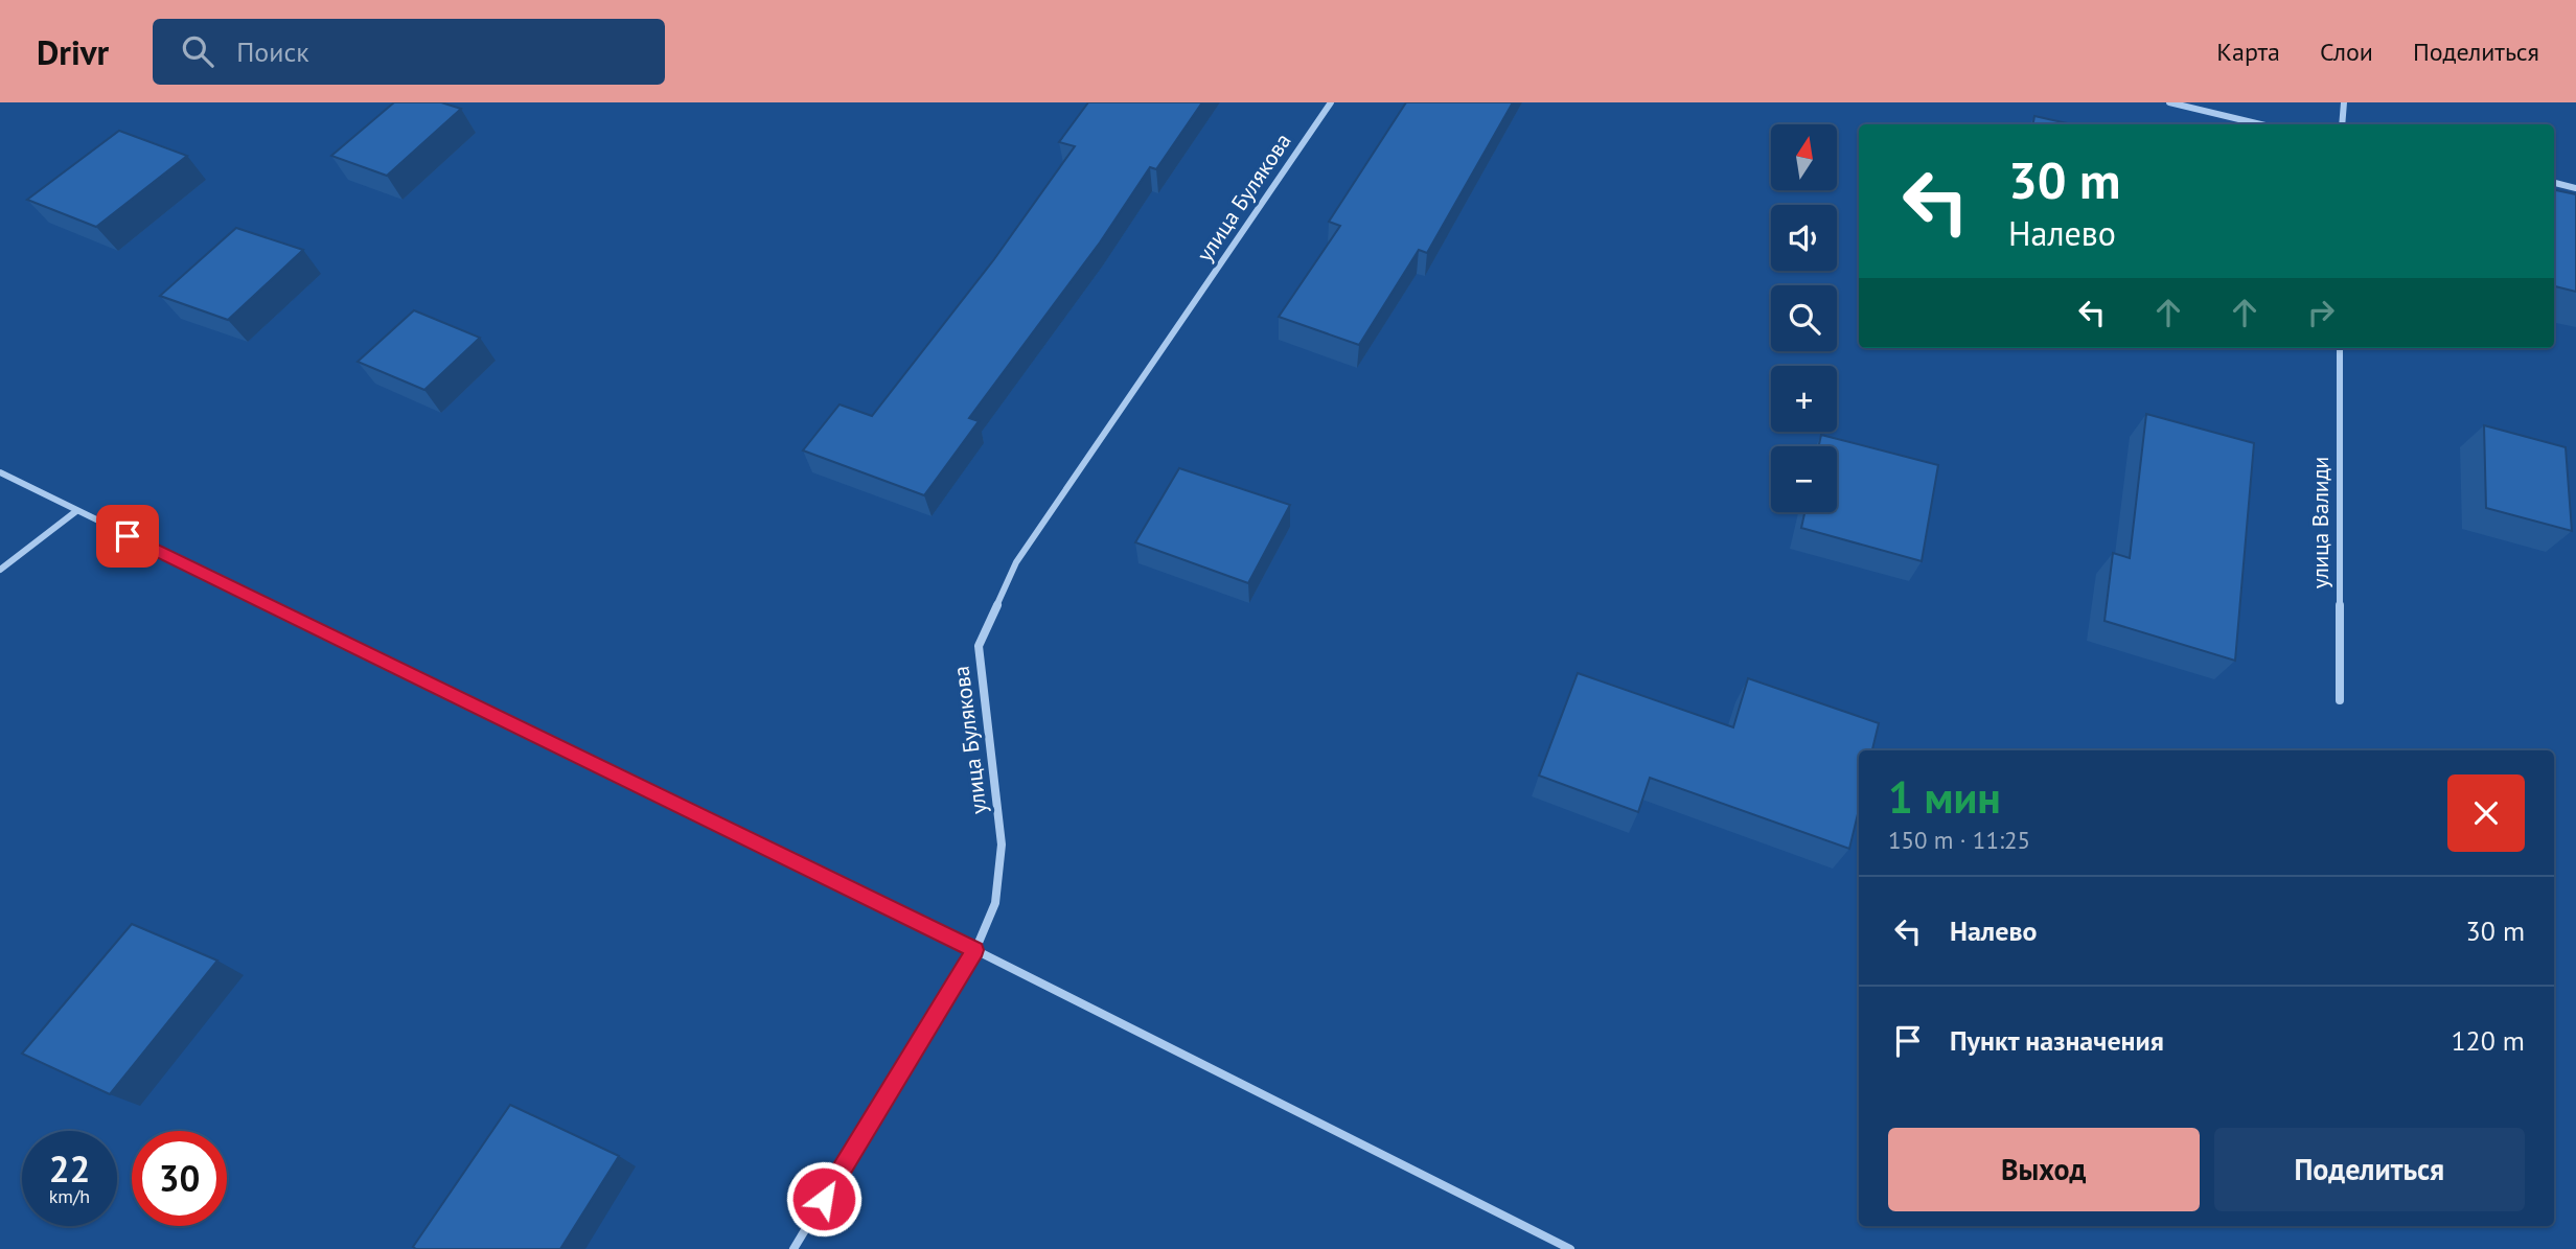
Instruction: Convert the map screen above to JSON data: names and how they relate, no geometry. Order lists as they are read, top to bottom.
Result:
{
  "streets": {
    "street": ["улица Булякова", "улица Валиди"]
  },
  "north": "top",
  "page": {
    "header": "Drivr",
    "search": "Поиск",
    "nav": ["Карта", "Слои", "Поделиться"],
    "map_buttons": ["+", "−"],
    "turn": ["30 m", "Налево"],
    "heading": ["1 мин", "150 m · 11:25"],
    "list": [
      {
        "name": "Налево",
        "value": "30 m"
      },
      {
        "name": "Пункт назначения",
        "value": "120 m"
      }
    ],
    "buttons": ["Выход", "Поделиться"],
    "speed": "22 km/h",
    "limit": "30"
  }
}
